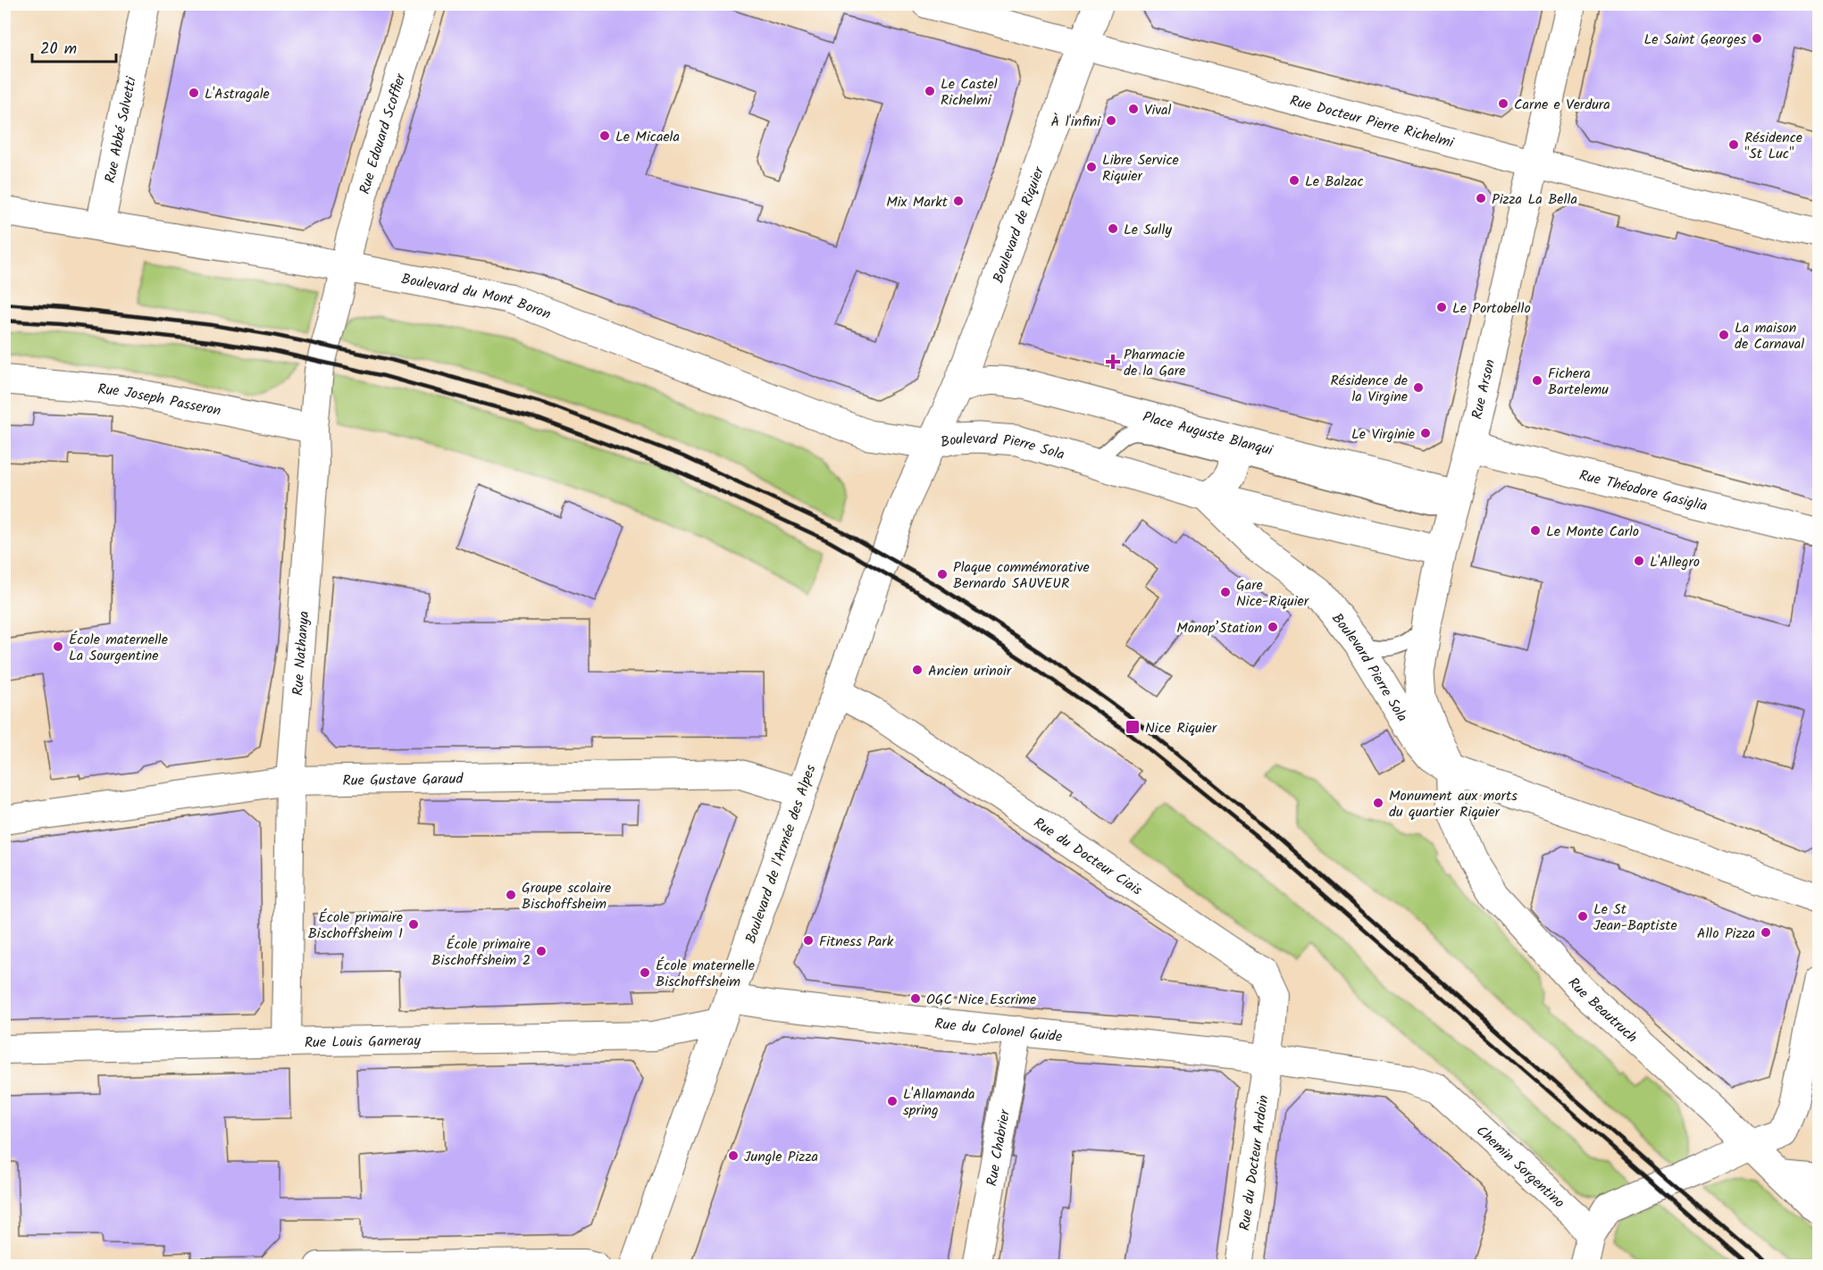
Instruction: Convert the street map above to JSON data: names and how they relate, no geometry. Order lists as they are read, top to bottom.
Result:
{
  "streets": {
    "main road": [
      "Boulevard de Riquier",
      "Boulevard du Mont Boron",
      "Rue Arson",
      "Place Auguste Blanqui",
      "Boulevard Pierre Sola",
      "Boulevard de l'Armée des Alpes"
    ],
    "street": [
      "Rue Docteur Pierre Richelmi",
      "Rue Abbé Salvetti",
      "Rue Edouard Scoffier",
      "Rue Joseph Passeron",
      "Rue Théodore Gasiglia",
      "Rue Nathanya",
      "Rue Gustave Garaud",
      "Rue du Docteur Ciais",
      "Rue Beautruch",
      "Rue du Colonel Guide",
      "Rue Louis Garneray",
      "Rue Chabrier",
      "Rue du Docteur Ardoin",
      "Chemin Sorgentino"
    ]
  },
  "crossings": [
    ["Rue Docteur Pierre Richelmi", "Boulevard de Riquier"],
    ["Rue Docteur Pierre Richelmi", "Rue Arson"],
    ["Rue Abbé Salvetti", "Boulevard du Mont Boron"],
    ["Rue Edouard Scoffier", "Boulevard du Mont Boron"],
    ["Rue Edouard Scoffier", "Rue Nathanya"],
    ["Boulevard de Riquier", "Boulevard du Mont Boron"],
    ["Boulevard de Riquier", "Place Auguste Blanqui"],
    ["Boulevard de Riquier", "Boulevard Pierre Sola"],
    ["Boulevard de Riquier", "Boulevard de l'Armée des Alpes"],
    ["Boulevard du Mont Boron", "Boulevard Pierre Sola"],
    ["Boulevard du Mont Boron", "Rue Nathanya"],
    ["Boulevard du Mont Boron", "Boulevard de l'Armée des Alpes"],
    ["Rue Arson", "Place Auguste Blanqui"],
    ["Rue Arson", "Boulevard Pierre Sola"],
    ["Rue Arson", "Rue Théodore Gasiglia"],
    ["Rue Arson", "Rue Beautruch"],
    ["Rue Joseph Passeron", "Rue Nathanya"],
    ["Boulevard Pierre Sola", "Boulevard de l'Armée des Alpes"],
    ["Boulevard Pierre Sola", "Rue Beautruch"],
    ["Rue Nathanya", "Rue Gustave Garaud"],
    ["Rue Nathanya", "Rue Louis Garneray"],
    ["Rue Gustave Garaud", "Boulevard de l'Armée des Alpes"],
    ["Boulevard de l'Armée des Alpes", "Rue du Docteur Ciais"],
    ["Boulevard de l'Armée des Alpes", "Rue du Colonel Guide"],
    ["Boulevard de l'Armée des Alpes", "Rue Louis Garneray"],
    ["Rue du Docteur Ciais", "Rue du Colonel Guide"],
    ["Rue du Docteur Ciais", "Rue du Docteur Ardoin"],
    ["Rue du Docteur Ciais", "Chemin Sorgentino"],
    ["Rue du Colonel Guide", "Rue Louis Garneray"],
    ["Rue du Colonel Guide", "Rue Chabrier"],
    ["Rue du Colonel Guide", "Rue du Docteur Ardoin"],
    ["Rue du Colonel Guide", "Chemin Sorgentino"],
    ["Rue du Docteur Ardoin", "Chemin Sorgentino"]
  ],
  "places": {
    "other": [
      "Le Saint Georges",
      "Le Castel Richelmi",
      "L'Astragale",
      "Carne e Verdura",
      "Vival",
      "À l'infini",
      "Le Micaela",
      "Résidence \"St Luc\"",
      "Libre Service Riquier",
      "Le Balzac",
      "Pizza La Bella",
      "Mix Markt",
      "Le Sully",
      "Le Portobello",
      "La maison de Carnaval",
      "Fichera Bartelemu",
      "Résidence de la Virgine",
      "Le Virginie",
      "Le Monte Carlo",
      "L'Allegro",
      "Plaque commémorative Bernardo SAUVEUR",
      "Gare Nice-Riquier",
      "Monop’Station",
      "École maternelle La Sourgentine",
      "Ancien urinoir",
      "Monument aux morts du quartier Riquier",
      "Groupe scolaire Bischoffsheim",
      "Le St Jean-Baptiste",
      "École primaire Bischoffsheim 1",
      "Allo Pizza",
      "Fitness Park",
      "École primaire Bischoffsheim 2",
      "École maternelle Bischoffsheim",
      "OGC Nice Escrime",
      "L'Allamanda spring",
      "Jungle Pizza"
    ],
    "health": ["Pharmacie de la Gare"],
    "transit": ["Nice Riquier"]
  },
  "scale_bar": "20 m"
}
